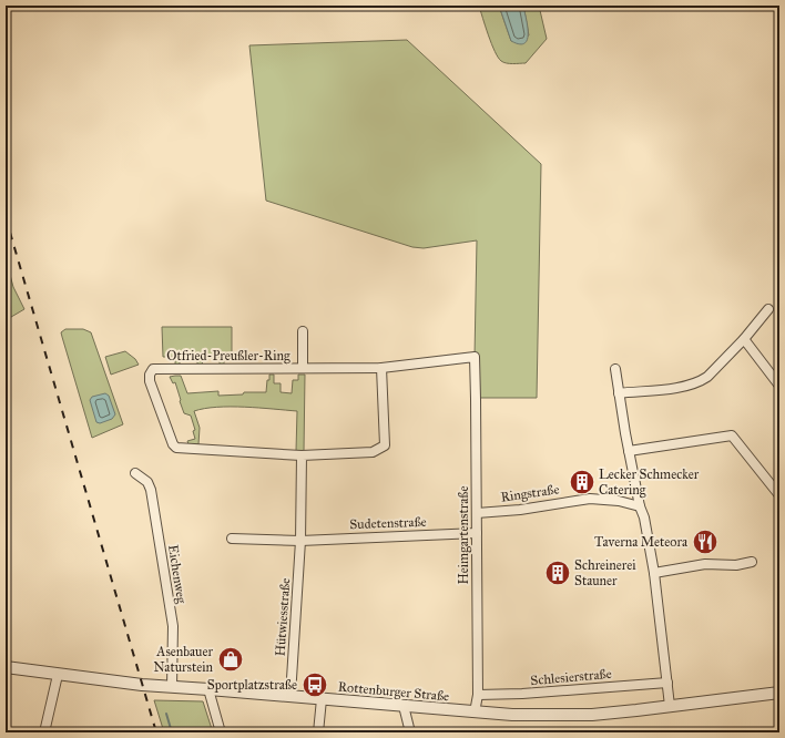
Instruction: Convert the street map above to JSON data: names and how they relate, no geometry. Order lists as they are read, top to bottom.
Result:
{
  "streets": {
    "street": [
      "Otfried-Preußler-Ring",
      "Ringstraße",
      "Sudetenstraße",
      "Heimgartenstraße",
      "Eichenweg",
      "Hütwiesstraße",
      "Schlesierstraße",
      "Rottenburger Straße"
    ]
  },
  "crossings": [
    ["Otfried-Preußler-Ring", "Heimgartenstraße"],
    ["Otfried-Preußler-Ring", "Hütwiesstraße"],
    ["Ringstraße", "Heimgartenstraße"],
    ["Sudetenstraße", "Heimgartenstraße"],
    ["Sudetenstraße", "Hütwiesstraße"],
    ["Heimgartenstraße", "Schlesierstraße"],
    ["Heimgartenstraße", "Rottenburger Straße"],
    ["Eichenweg", "Rottenburger Straße"],
    ["Hütwiesstraße", "Rottenburger Straße"]
  ],
  "places": {
    "building": ["Lecker Schmecker Catering", "Schreinerei Stauner"],
    "restaurant": ["Taverna Meteora"],
    "shop": ["Asenbauer Naturstein"],
    "bus stop": ["Sportplatzstraße"]
  }
}
